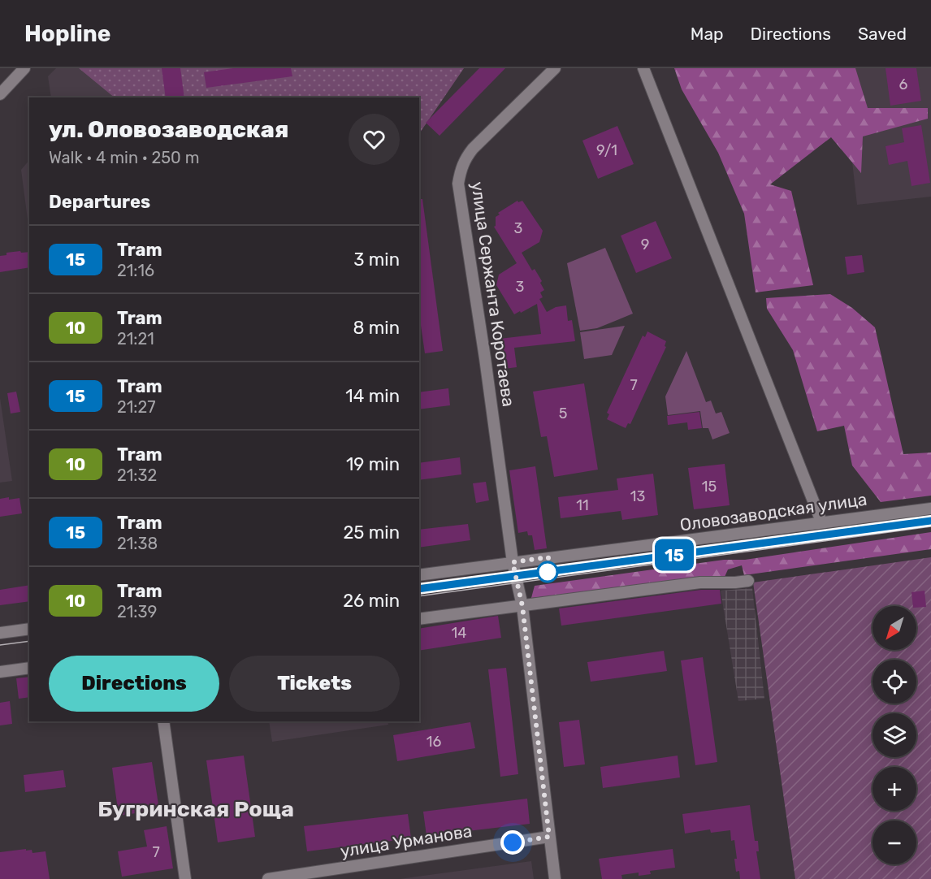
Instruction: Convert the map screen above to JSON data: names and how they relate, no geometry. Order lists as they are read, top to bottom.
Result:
{
  "streets": {
    "street": ["улица Сержанта Коротаева", "Оловозаводская улица", "улица Урманова"]
  },
  "crossings": [
    ["улица Сержанта Коротаева", "Оловозаводская улица"],
    ["улица Сержанта Коротаева", "улица Урманова"]
  ],
  "districts": ["Бугринская Роща"],
  "lines": ["tram line 15"],
  "house_numbers": [
    "6",
    "9/1",
    "3",
    "9",
    "3",
    "7",
    "5",
    "15",
    "13",
    "11",
    "14",
    "16",
    "7"
  ],
  "north": "bottom left",
  "page": {
    "header": "Hopline",
    "nav": ["Map", "Directions", "Saved"],
    "on_map": "15",
    "heading": [
      ["ул. Оловозаводская", "Walk · 4 min · 250 m"],
      "Departures"
    ],
    "list": [
      {
        "mark": "15",
        "name": "Tram",
        "note": "21:16",
        "value": "3 min"
      },
      {
        "mark": "10",
        "name": "Tram",
        "note": "21:21",
        "value": "8 min"
      },
      {
        "mark": "15",
        "name": "Tram",
        "note": "21:27",
        "value": "14 min"
      },
      {
        "mark": "10",
        "name": "Tram",
        "note": "21:32",
        "value": "19 min"
      },
      {
        "mark": "15",
        "name": "Tram",
        "note": "21:38",
        "value": "25 min"
      },
      {
        "mark": "10",
        "name": "Tram",
        "note": "21:39",
        "value": "26 min"
      }
    ],
    "map_buttons": ["+", "−"],
    "buttons": ["Directions", "Tickets"]
  }
}
